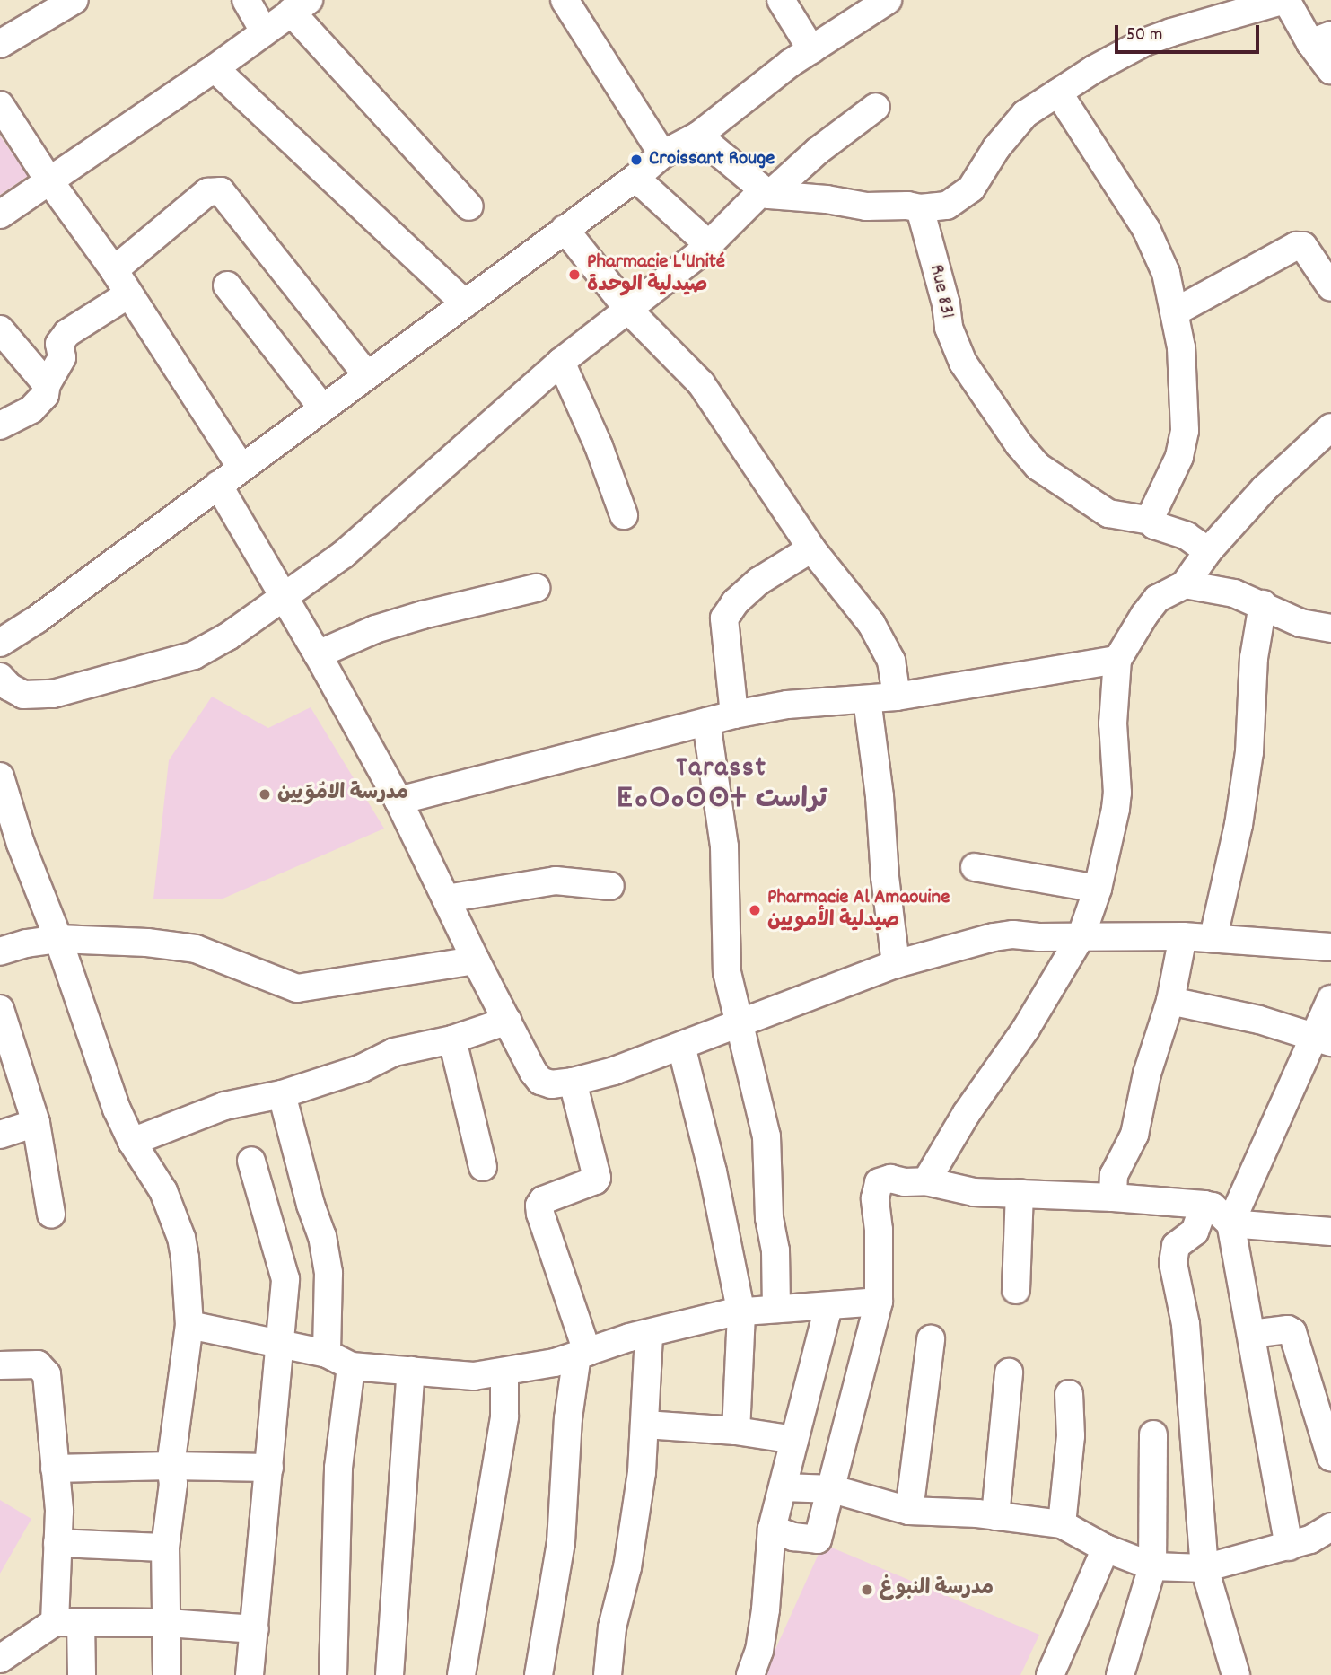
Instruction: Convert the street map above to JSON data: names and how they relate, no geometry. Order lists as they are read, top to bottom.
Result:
{
  "streets": {
    "street": ["Rue 831"]
  },
  "districts": ["Tarasst ⵟⴰⵔⴰⵙⵙⵜ تراست"],
  "places": [
    "Croissant Rouge",
    "Pharmacie L'Unité صيدلية الوحدة",
    "مدرسة الامُوَيين",
    "Pharmacie Al Amaouine صيدلية الأمويين",
    "مدرسة النبوغ"
  ],
  "scale_bar": "50 m"
}
